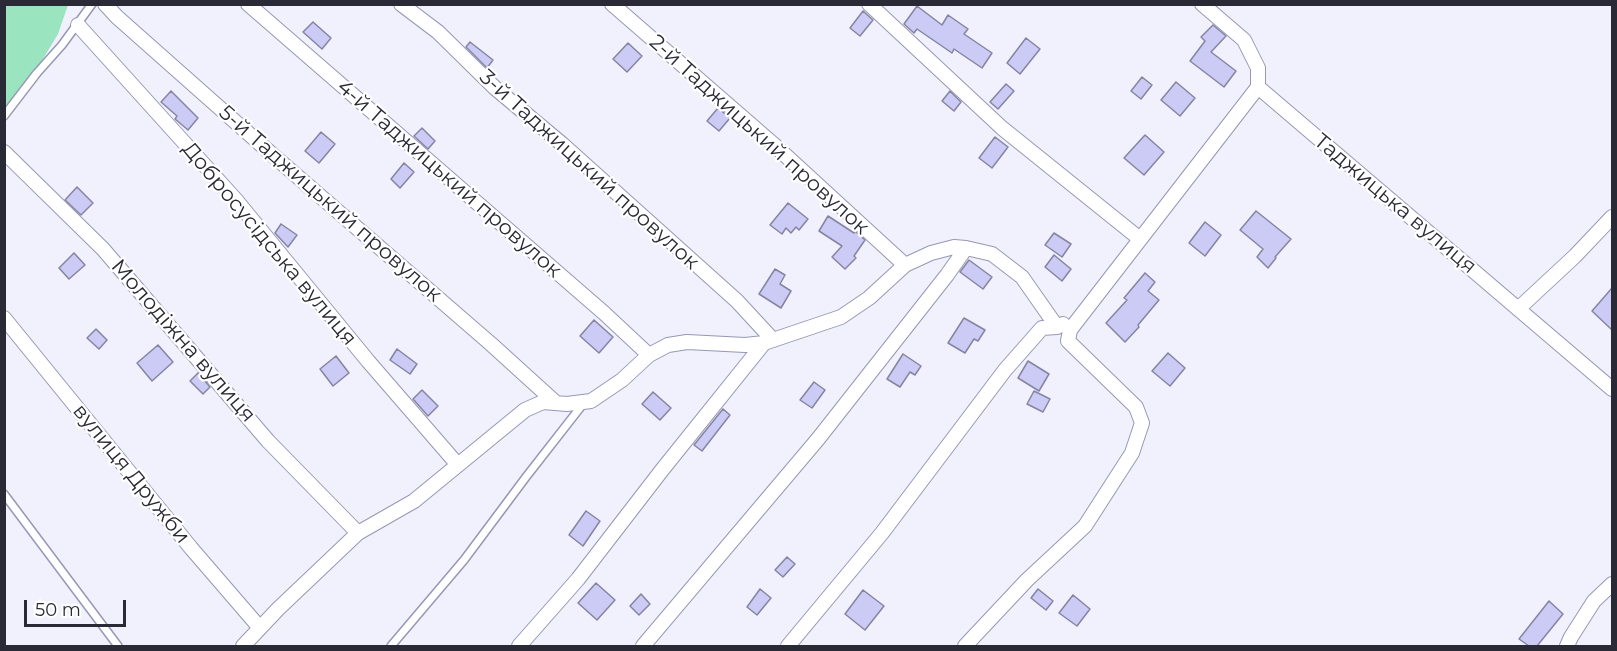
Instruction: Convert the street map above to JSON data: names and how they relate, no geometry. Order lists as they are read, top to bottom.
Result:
{
  "streets": {
    "street": [
      "2-й Таджицький провулок",
      "3-й Таджицький провулок",
      "4-й Таджицький провулок",
      "5-й Таджицький провулок",
      "Таджицька вулиця",
      "Добросусідська вулиця",
      "Молодіжна вулиця",
      "вулиця Дружби"
    ]
  },
  "scale_bar": "50 m"
}
